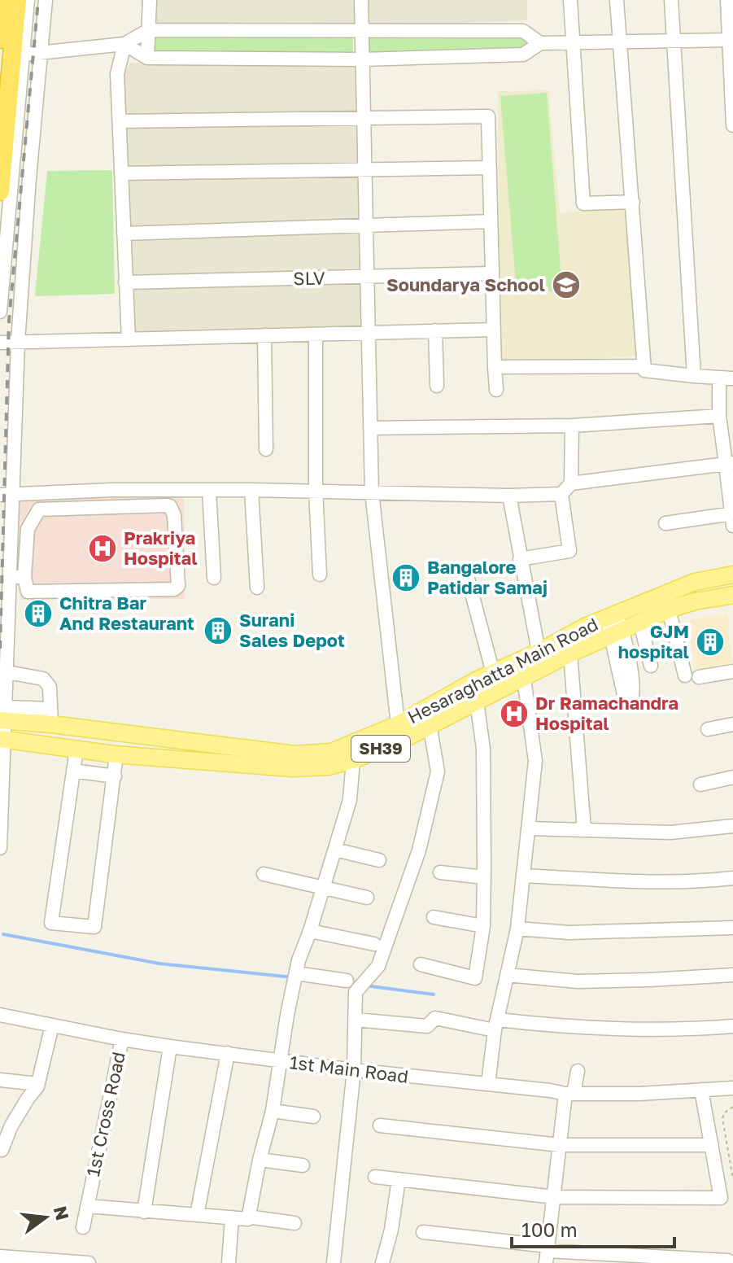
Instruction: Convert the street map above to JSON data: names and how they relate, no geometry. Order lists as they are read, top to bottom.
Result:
{
  "streets": {
    "main road": ["Hesaraghatta Main Road", "SH39"],
    "street": ["SLV", "1st Main Road", "1st Cross Road"]
  },
  "crossings": [
    ["1st Main Road", "1st Cross Road"]
  ],
  "places": {
    "school or university": ["Soundarya School"],
    "hospital": ["Prakriya Hospital", "Dr Ramachandra Hospital"],
    "building": [
      "Bangalore Patidar Samaj",
      "Chitra Bar And Restaurant",
      "Surani Sales Depot",
      "GJM hospital"
    ]
  },
  "scale_bar": "100 m",
  "north": "right"
}
